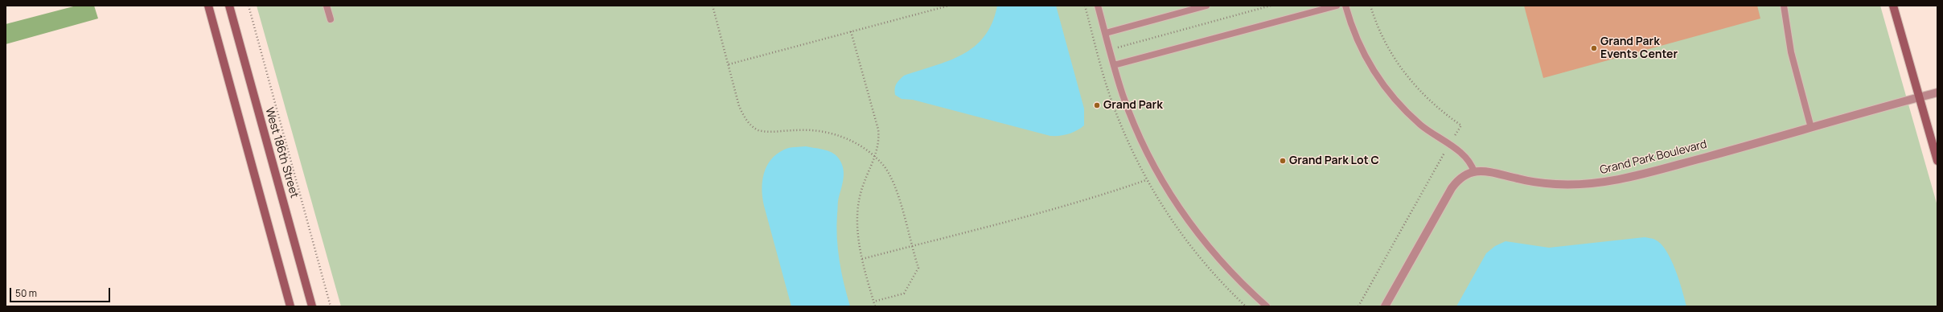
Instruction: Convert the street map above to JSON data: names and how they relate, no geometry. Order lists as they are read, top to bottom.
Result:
{
  "streets": {
    "street": ["West 186th Street", "Grand Park Boulevard"]
  },
  "places": ["Grand Park Events Center", "Grand Park", "Grand Park Lot C"],
  "scale_bar": "50 m"
}
